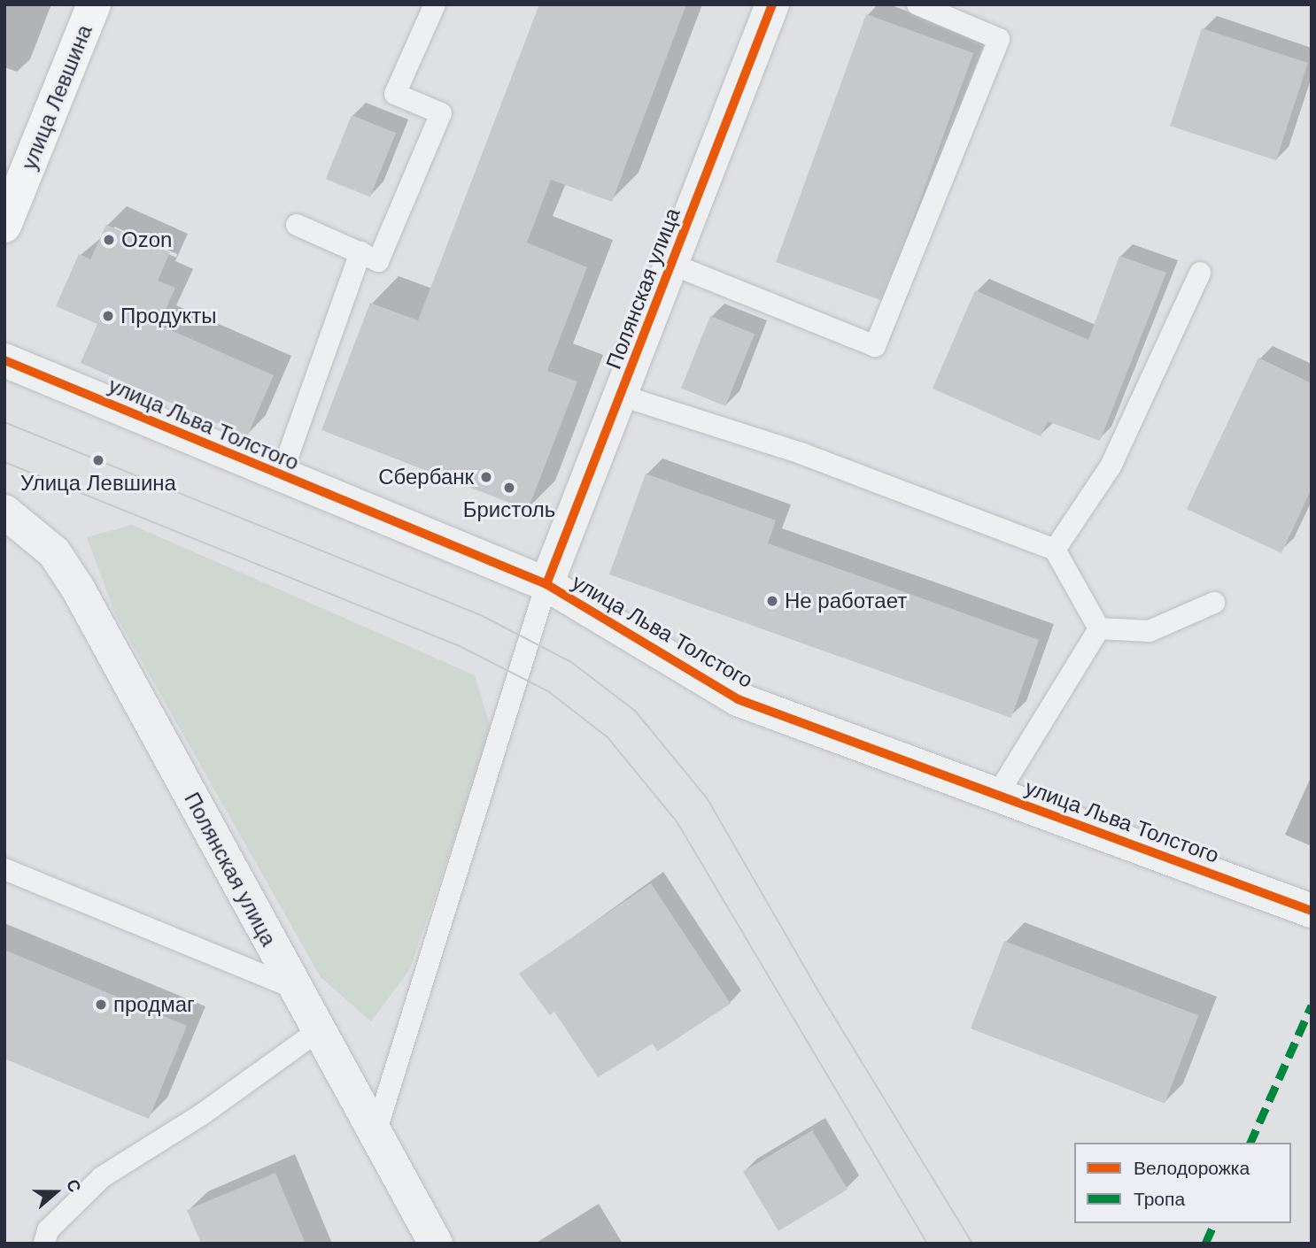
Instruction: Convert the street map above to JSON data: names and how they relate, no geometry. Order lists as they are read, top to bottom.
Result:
{
  "streets": {
    "street": ["улица Левшина", "Полянская улица", "улица Льва Толстого"]
  },
  "crossings": [
    ["Полянская улица", "улица Льва Толстого"]
  ],
  "places": [
    "Ozon",
    "Продукты",
    "Улица Левшина",
    "Сбербанк",
    "Бристоль",
    "Не работает",
    "продмаг"
  ],
  "legend": ["Велодорожка", "Тропа"],
  "north": "right"
}
